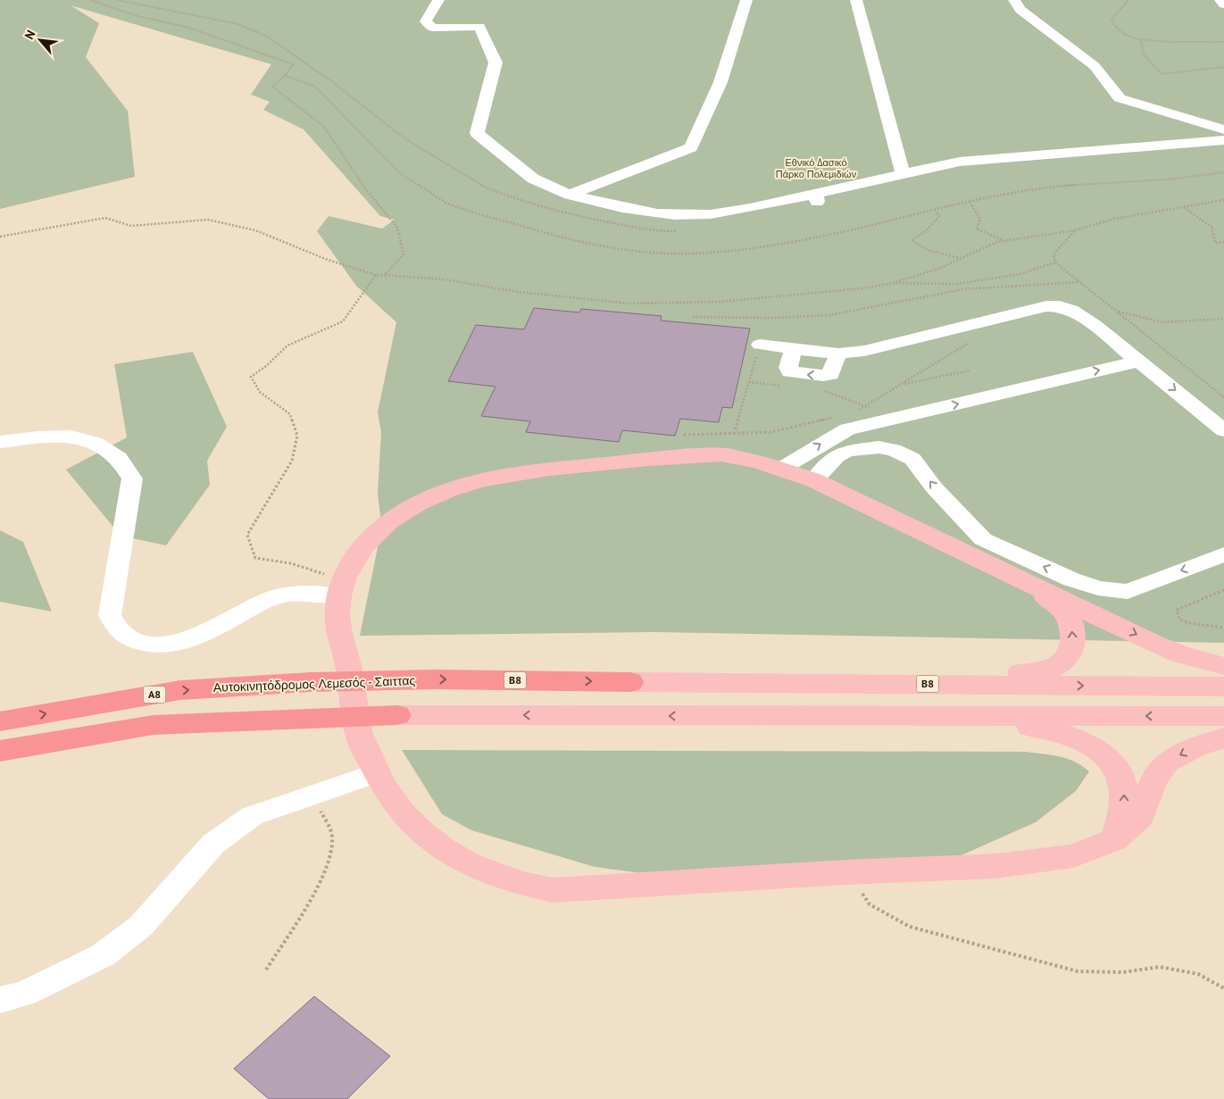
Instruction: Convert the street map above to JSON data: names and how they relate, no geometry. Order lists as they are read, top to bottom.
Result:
{
  "streets": {
    "highway": ["B8", "Αυτοκινητόδρομος Λεμεσός - Σαιττας", "A8"]
  },
  "crossings": [
    ["B8", "Αυτοκινητόδρομος Λεμεσός - Σαιττας"]
  ],
  "parks": ["Εθνικό Δασικό Πάρκο Πολεμιδιών"],
  "north": "top left"
}
